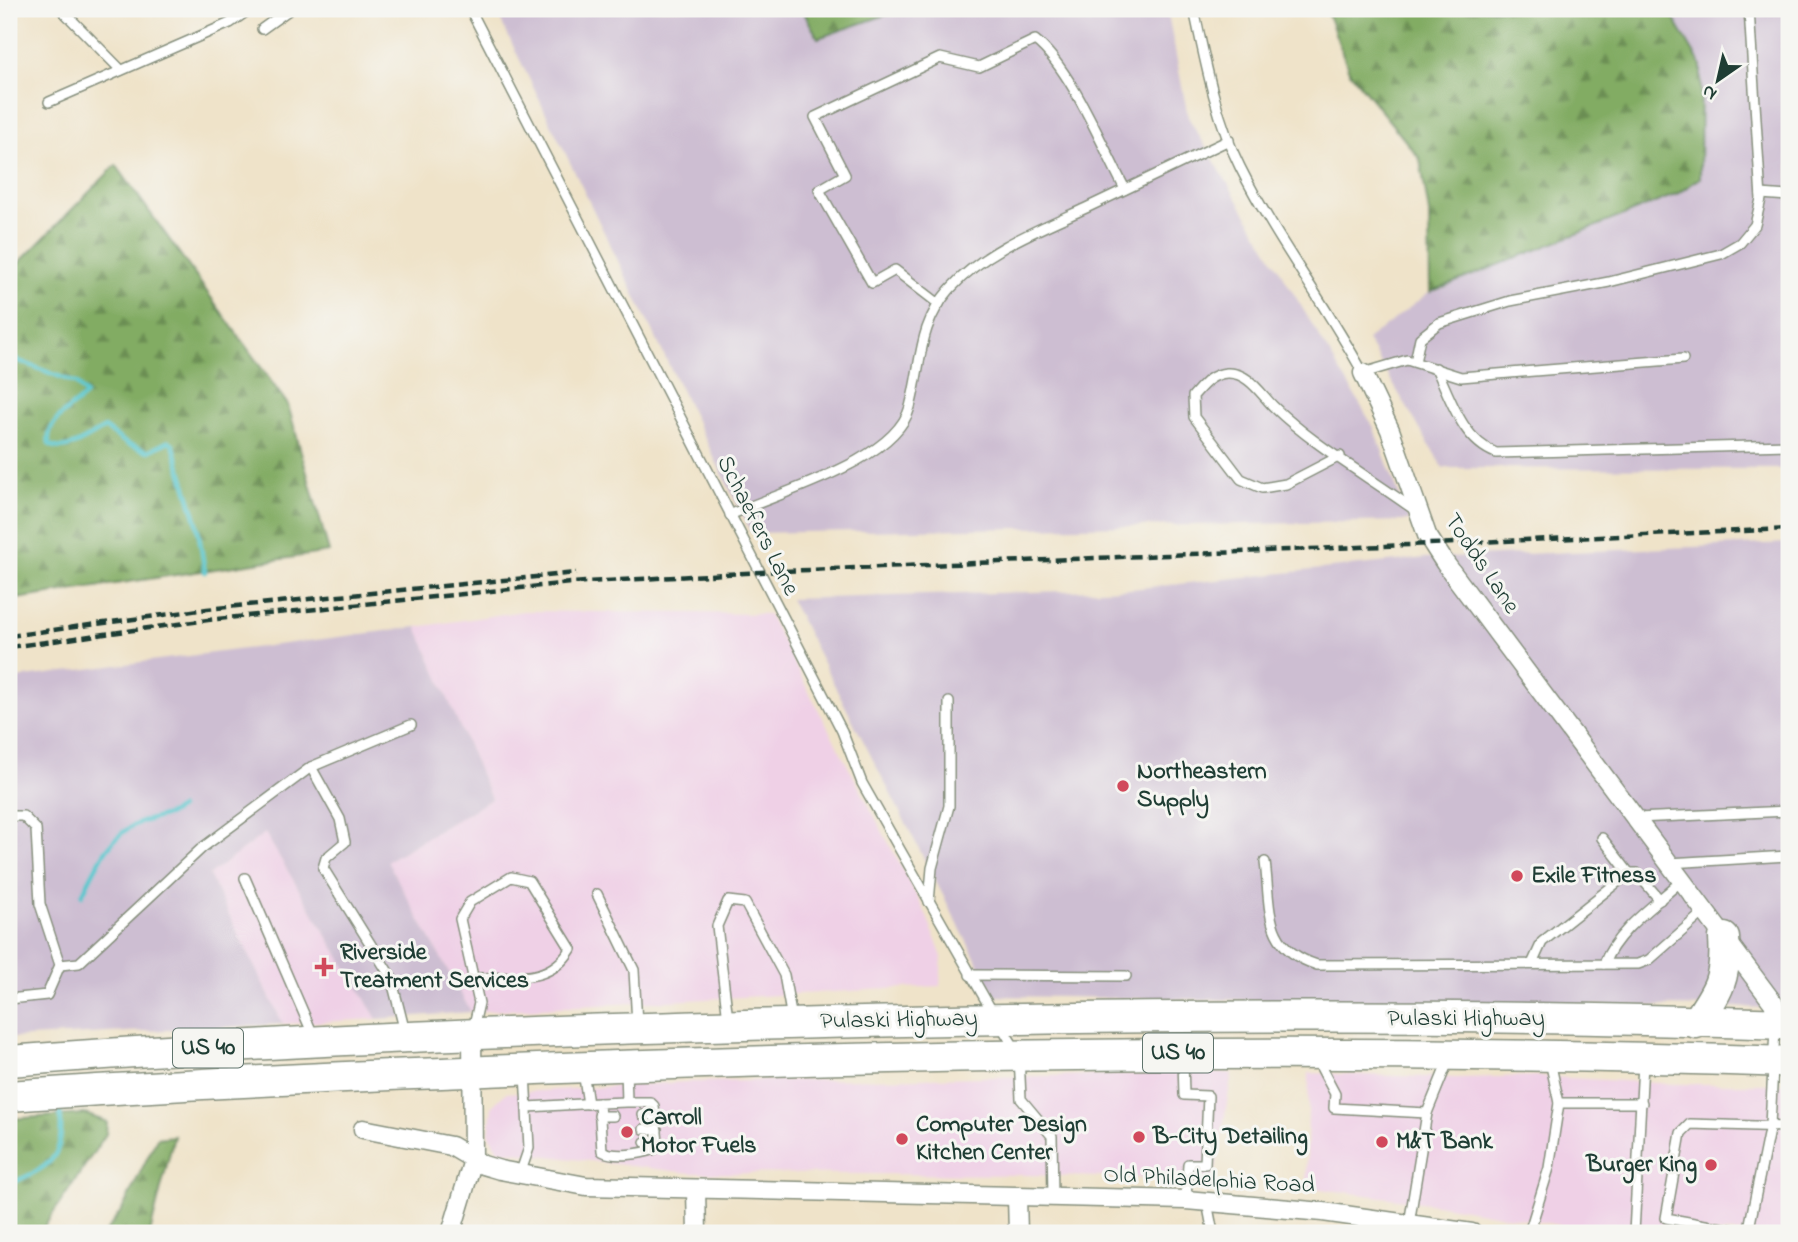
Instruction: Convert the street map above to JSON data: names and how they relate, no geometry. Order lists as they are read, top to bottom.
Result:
{
  "streets": {
    "highway": ["Pulaski Highway", "US 40"],
    "street": ["Todds Lane", "Old Philadelphia Road"],
    "lane": ["Schaefers Lane"]
  },
  "crossings": [
    ["Schaefers Lane", "Pulaski Highway"],
    ["Todds Lane", "Pulaski Highway"]
  ],
  "places": {
    "other": [
      "Northeastern Supply",
      "Exile Fitness",
      "Carroll Motor Fuels",
      "B-City Detailing",
      "Computer Design Kitchen Center",
      "M&T Bank",
      "Burger King"
    ],
    "health": ["Riverside Treatment Services"]
  },
  "north": "bottom left"
}
